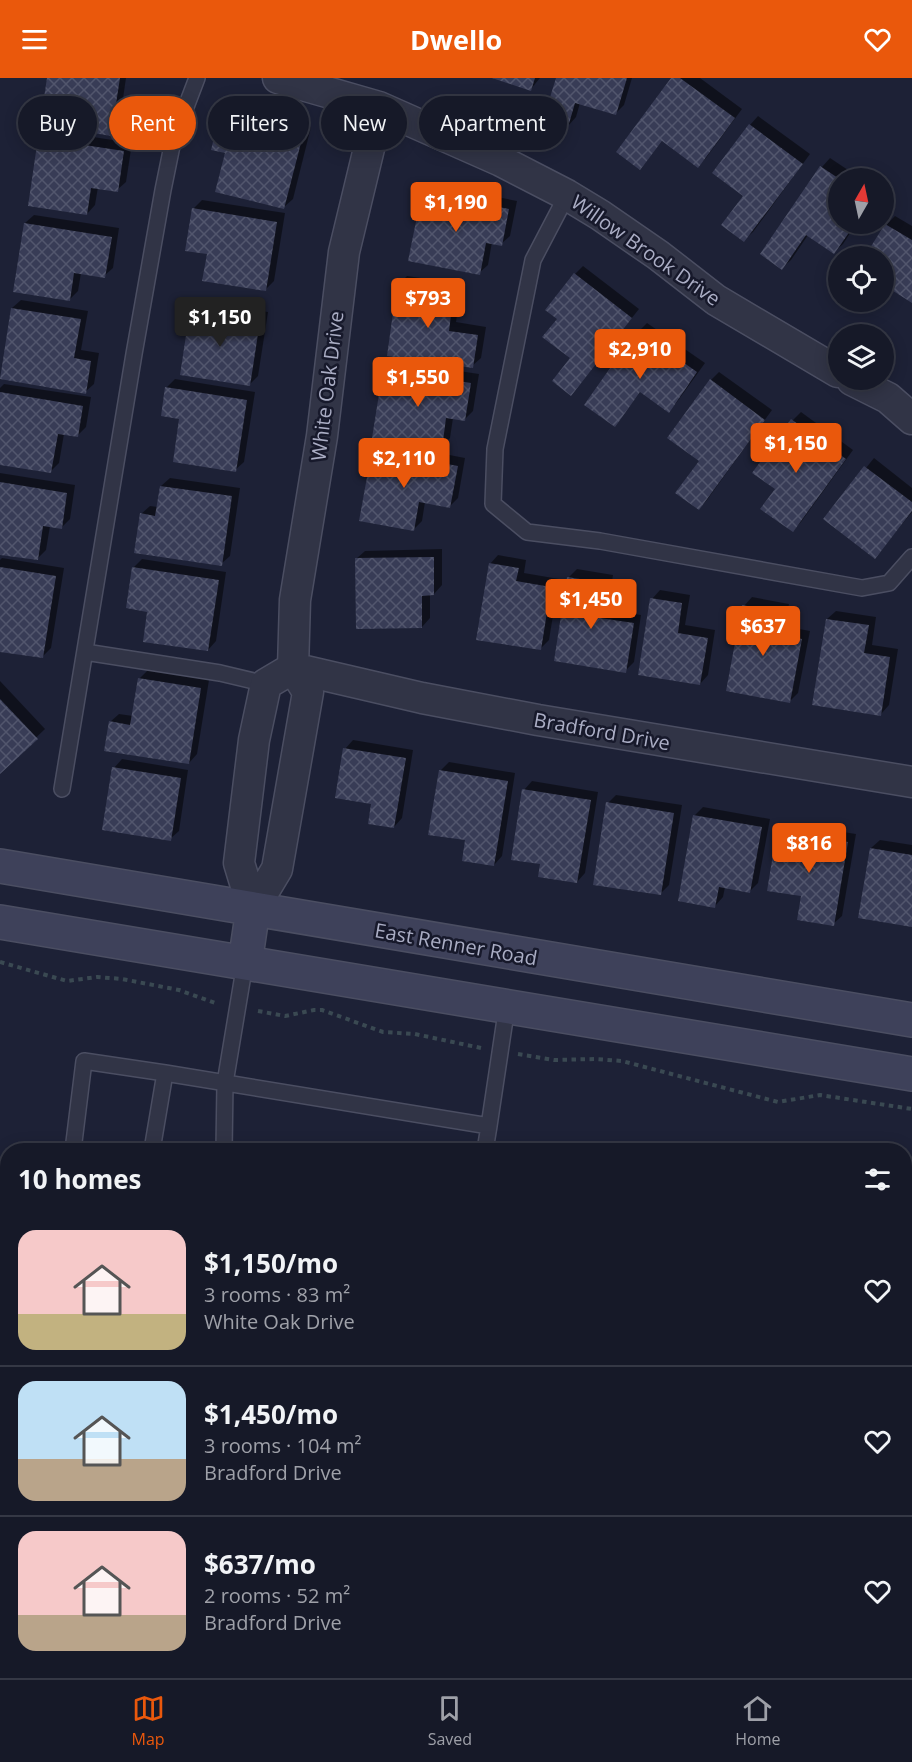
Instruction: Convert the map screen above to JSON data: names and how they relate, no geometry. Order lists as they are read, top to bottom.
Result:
{
  "streets": {
    "main road": ["East Renner Road"],
    "street": ["Willow Brook Drive", "White Oak Drive", "Bradford Drive"]
  },
  "crossings": [
    ["White Oak Drive", "Bradford Drive"]
  ],
  "north": "top",
  "page": {
    "header": "Dwello",
    "chip": [
      "Buy",
      "Rent",
      "Filters",
      "New",
      "Apartment"
    ],
    "price": [
      "$1,190",
      "$793",
      "$1,150",
      "$2,910",
      "$1,550",
      "$1,150",
      "$2,110",
      "$1,450",
      "$637",
      "$816"
    ],
    "heading": "10 homes",
    "list": [
      {
        "name": "$1,150/mo",
        "note": "3 rooms · 83 m² · White Oak Drive"
      },
      {
        "name": "$1,450/mo",
        "note": "3 rooms · 104 m² · Bradford Drive"
      },
      {
        "name": "$637/mo",
        "note": "2 rooms · 52 m² · Bradford Drive"
      }
    ],
    "tabs": ["Map", "Saved", "Home"]
  }
}
